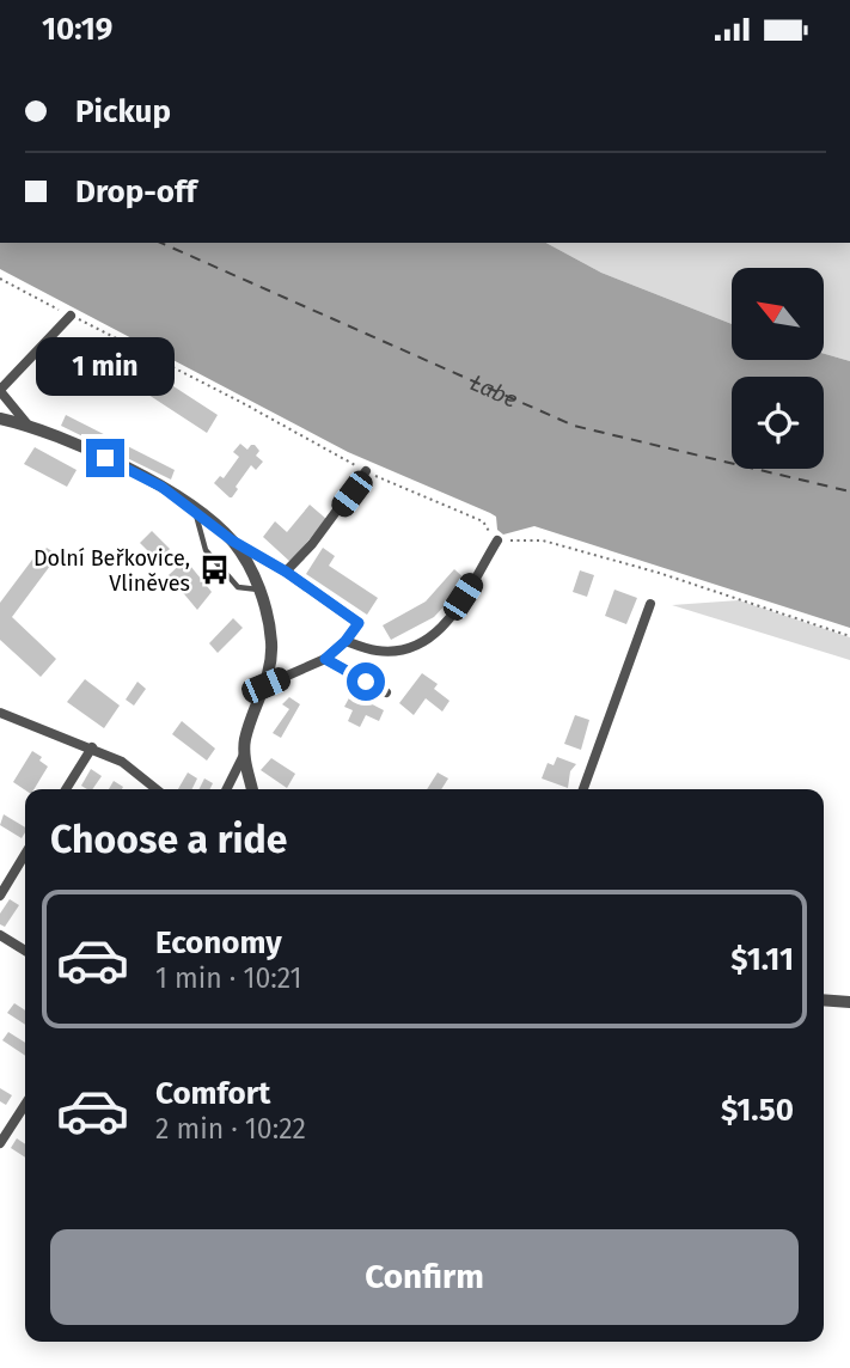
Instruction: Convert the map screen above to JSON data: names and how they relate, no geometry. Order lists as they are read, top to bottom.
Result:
{
  "water": ["Labe"],
  "places": {
    "bus stop": ["Dolní Beřkovice, Vliněves"]
  },
  "north": "top left",
  "page": {
    "status": "10:19",
    "banner": ["Pickup", "Drop-off"],
    "bubble": "1 min",
    "heading": "Choose a ride",
    "list": [
      {
        "name": "Economy",
        "note": "1 min · 10:21",
        "value": "$1.11"
      },
      {
        "name": "Comfort",
        "note": "2 min · 10:22",
        "value": "$1.50"
      }
    ],
    "buttons": "Confirm"
  }
}
